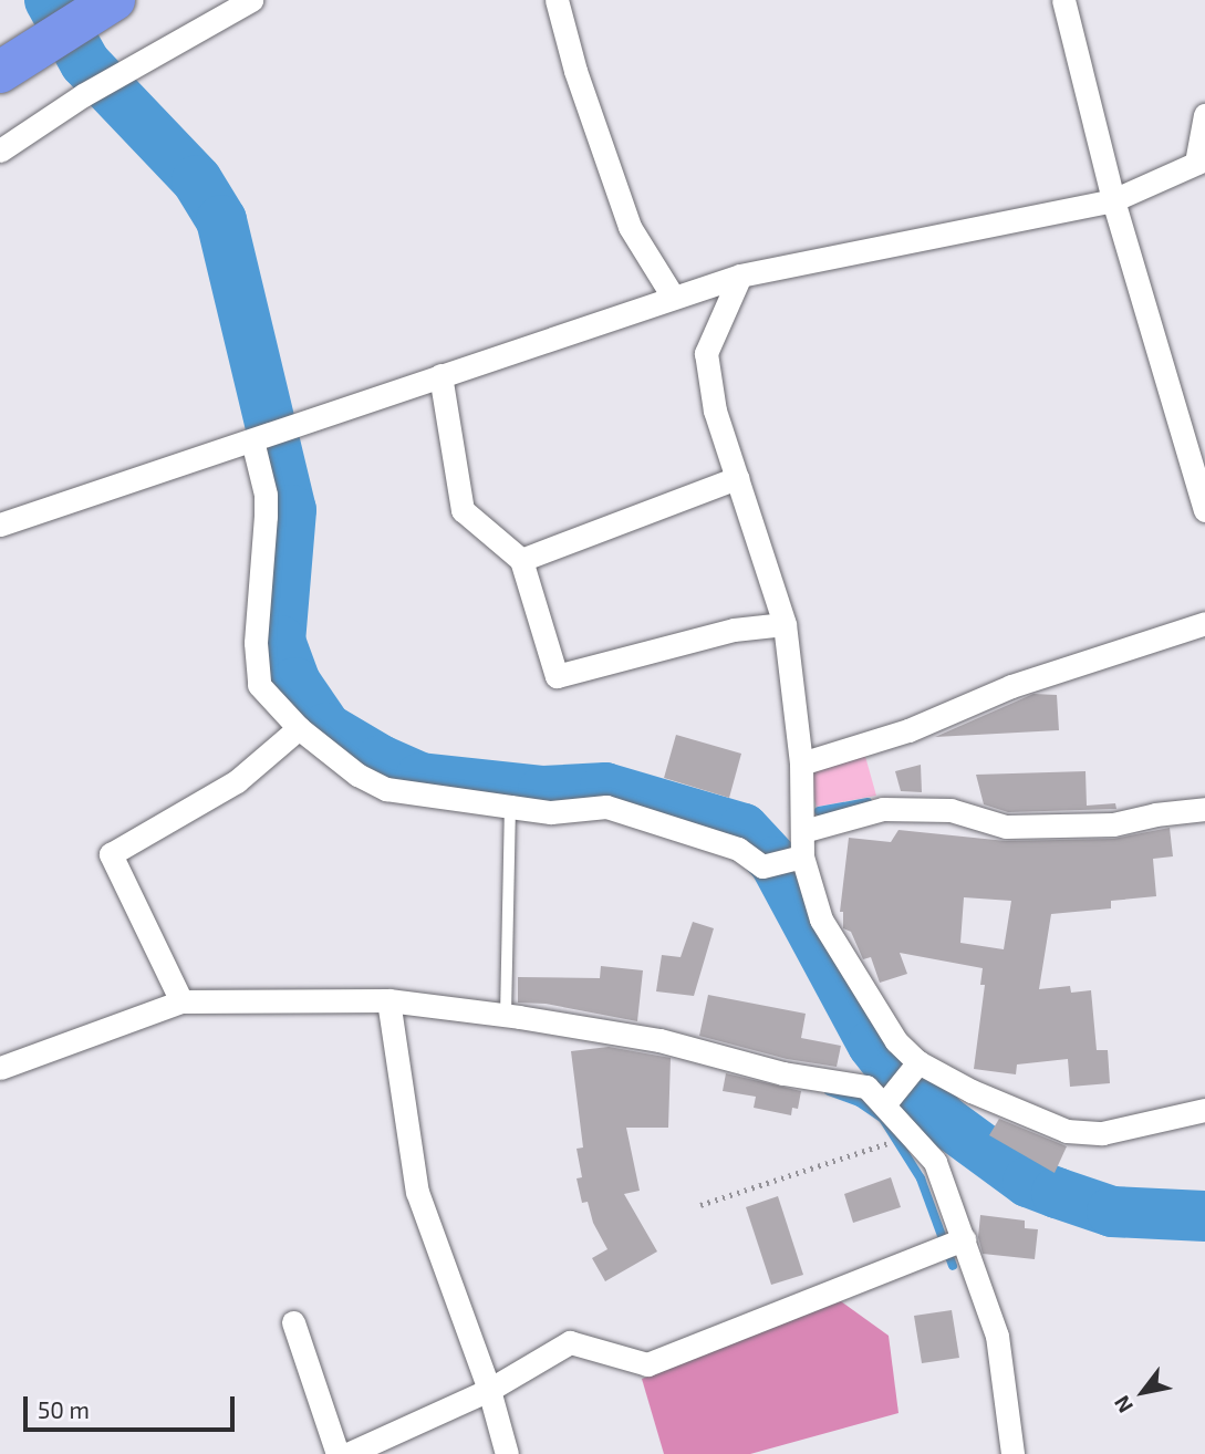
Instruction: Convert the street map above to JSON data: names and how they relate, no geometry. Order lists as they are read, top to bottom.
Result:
{
  "scale_bar": "50 m",
  "north": "bottom left"
}
